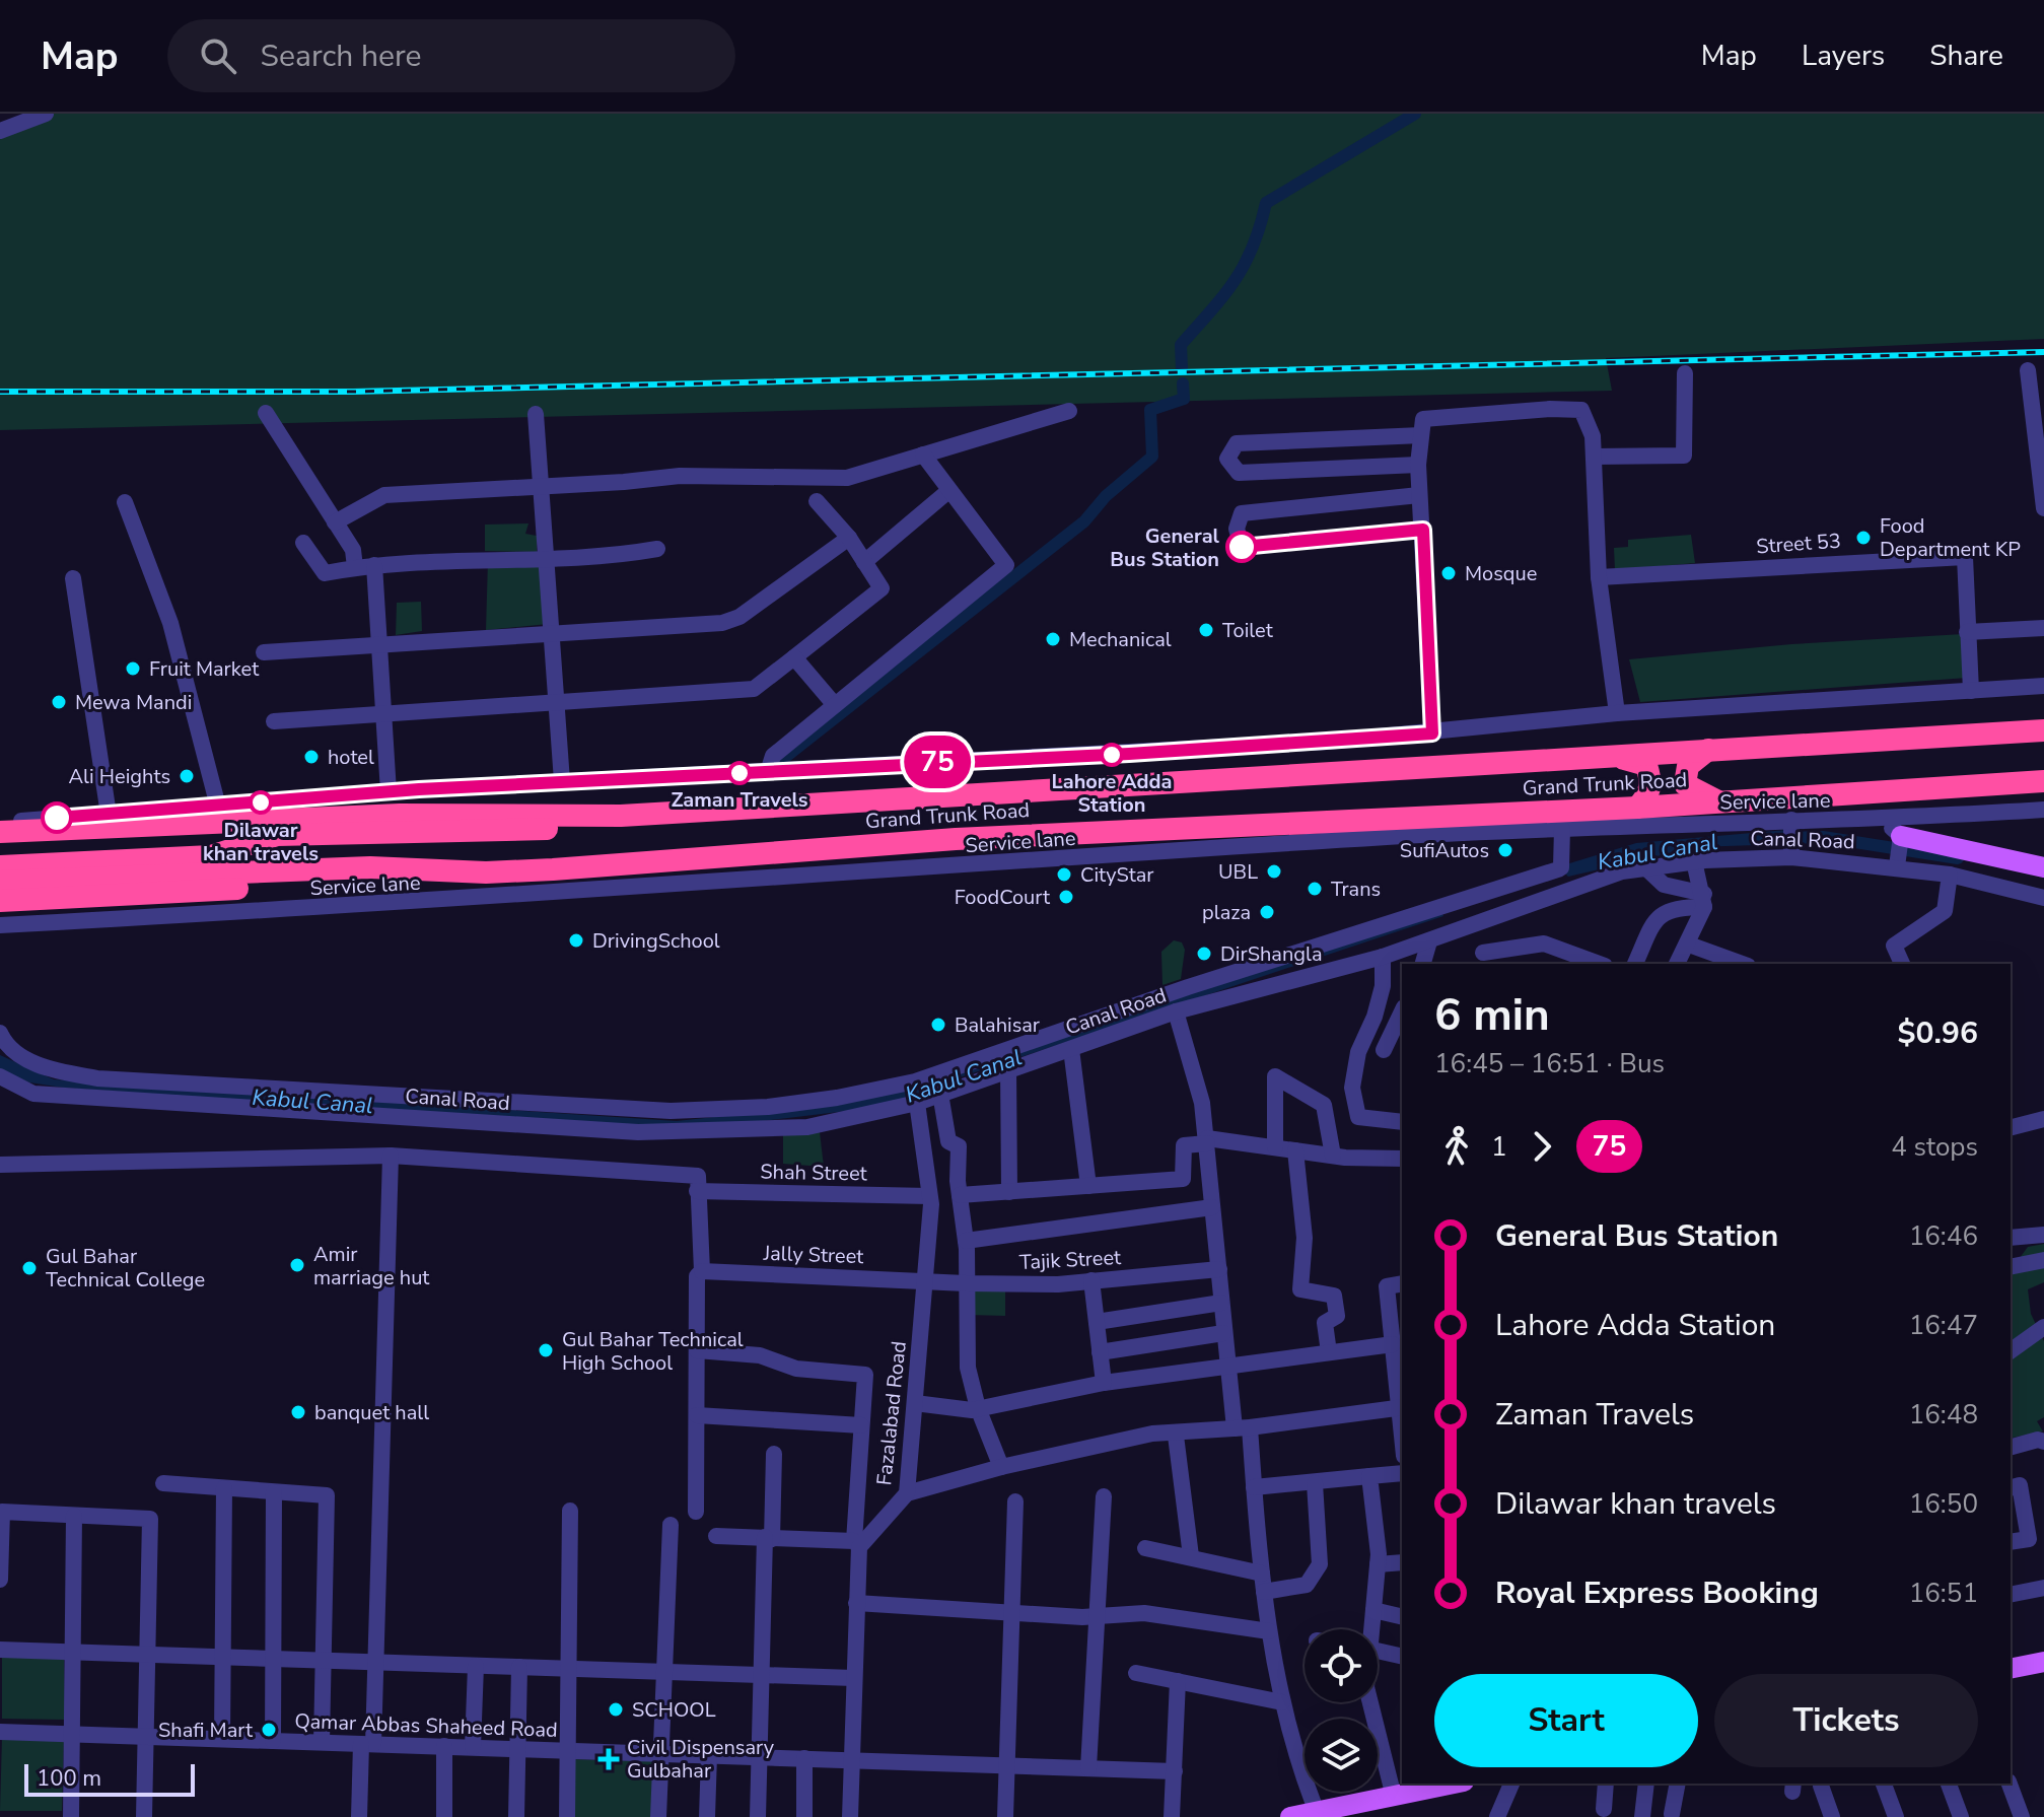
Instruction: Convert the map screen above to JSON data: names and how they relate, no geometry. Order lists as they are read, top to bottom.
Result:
{
  "streets": {
    "highway": ["Grand Trunk Road"],
    "street": [
      "Street 53",
      "Service lane",
      "Canal Road",
      "Shah Street",
      "Jally Street",
      "Tajik Street",
      "Fazalabad Road",
      "Qamar Abbas Shaheed Road"
    ]
  },
  "crossings": [
    ["Grand Trunk Road", "Service lane"],
    ["Canal Road", "Fazalabad Road"],
    ["Shah Street", "Fazalabad Road"],
    ["Jally Street", "Tajik Street"],
    ["Jally Street", "Fazalabad Road"],
    ["Tajik Street", "Fazalabad Road"]
  ],
  "water": ["Kabul Canal"],
  "places": {
    "other": [
      "Food Department KP",
      "General Bus Station",
      "Mosque",
      "Toilet",
      "Mechanical",
      "Fruit Market",
      "Mewa Mandi",
      "Lahore Adda Station",
      "hotel",
      "Zaman Travels",
      "Ali Heights",
      "Dilawar khan travels",
      "SufiAutos",
      "UBL",
      "CityStar",
      "Trans",
      "FoodCourt",
      "plaza",
      "DrivingSchool",
      "DirShangla",
      "Balahisar",
      "Amir marriage hut",
      "Gul Bahar Technical College",
      "Gul Bahar Technical High School",
      "banquet hall",
      "SCHOOL",
      "Shafi Mart"
    ],
    "health": ["Civil Dispensary Gulbahar"]
  },
  "lines": ["bus line 75"],
  "scale_bar": "100 m",
  "page": {
    "header": "Map",
    "search": "Search here",
    "nav": ["Map", "Layers", "Share"],
    "on_map": "75",
    "heading": ["6 min", "16:45 – 16:51 · Bus", "$0.96"],
    "legs": ["1", "75", "4 stops"],
    "list": [
      {
        "name": "General Bus Station",
        "value": "16:46"
      },
      {
        "name": "Lahore Adda Station",
        "value": "16:47"
      },
      {
        "name": "Zaman Travels",
        "value": "16:48"
      },
      {
        "name": "Dilawar khan travels",
        "value": "16:50"
      },
      {
        "name": "Royal Express Booking",
        "value": "16:51"
      }
    ],
    "buttons": ["Start", "Tickets"],
    "scale": "100 m"
  }
}
